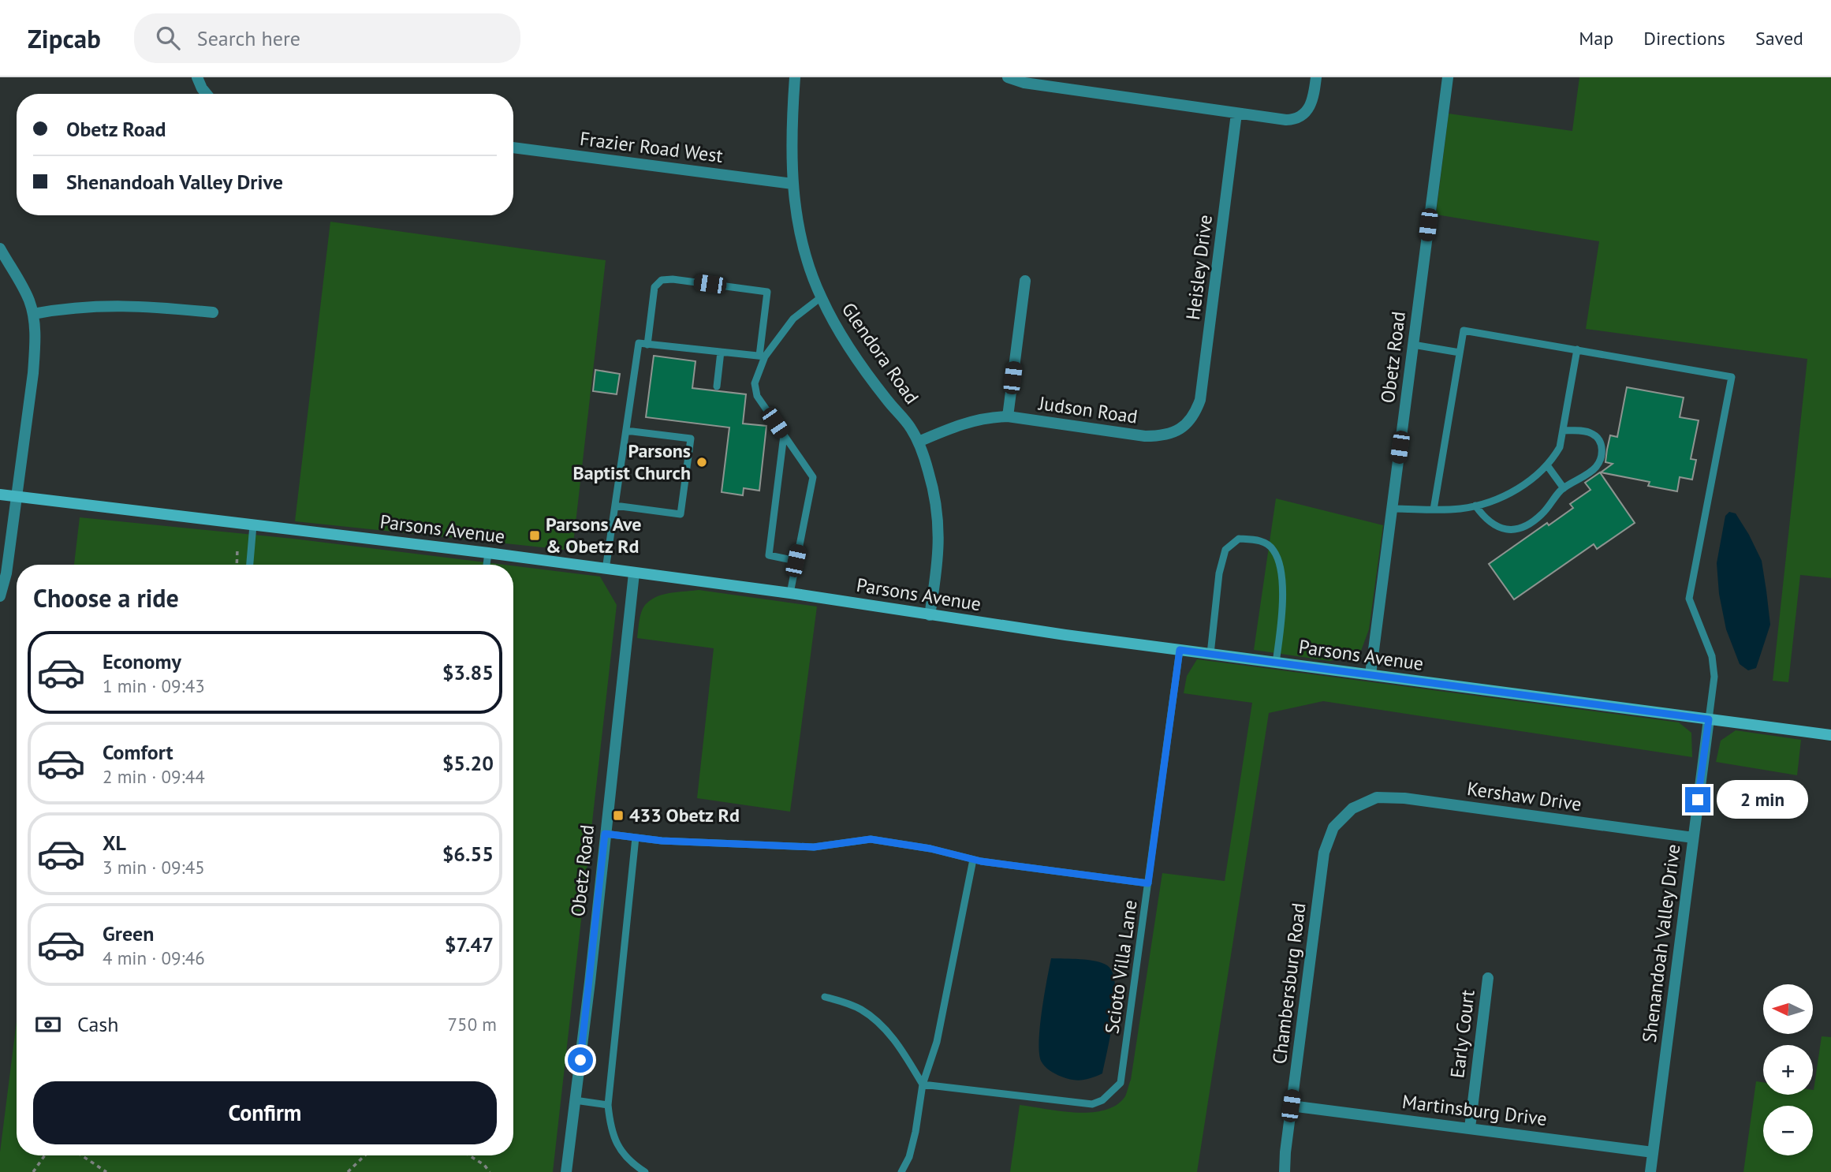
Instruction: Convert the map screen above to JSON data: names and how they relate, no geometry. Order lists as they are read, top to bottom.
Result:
{
  "streets": {
    "street": [
      "Frazier Road West",
      "Heisley Drive",
      "Glendora Road",
      "Obetz Road",
      "Judson Road",
      "Parsons Avenue",
      "Kershaw Drive",
      "Shenandoah Valley Drive",
      "Chambersburg Road",
      "Early Court",
      "Martinsburg Drive"
    ],
    "lane": ["Scioto Villa Lane"]
  },
  "crossings": [
    ["Frazier Road West", "Glendora Road"],
    ["Heisley Drive", "Judson Road"],
    ["Glendora Road", "Judson Road"],
    ["Glendora Road", "Parsons Avenue"],
    ["Obetz Road", "Parsons Avenue"],
    ["Parsons Avenue", "Shenandoah Valley Drive"],
    ["Parsons Avenue", "Scioto Villa Lane"],
    ["Kershaw Drive", "Shenandoah Valley Drive"],
    ["Kershaw Drive", "Chambersburg Road"],
    ["Shenandoah Valley Drive", "Martinsburg Drive"],
    ["Chambersburg Road", "Martinsburg Drive"],
    ["Early Court", "Martinsburg Drive"]
  ],
  "places": {
    "other": ["Parsons Baptist Church"],
    "transit": ["Parsons Ave & Obetz Rd", "433 Obetz Rd"]
  },
  "north": "left",
  "page": {
    "header": "Zipcab",
    "search": "Search here",
    "nav": ["Map", "Directions", "Saved"],
    "banner": ["Obetz Road", "Shenandoah Valley Drive"],
    "heading": "Choose a ride",
    "list": [
      {
        "name": "Economy",
        "note": "1 min · 09:43",
        "value": "$3.85"
      },
      {
        "name": "Comfort",
        "note": "2 min · 09:44",
        "value": "$5.20"
      },
      {
        "name": "XL",
        "note": "3 min · 09:45",
        "value": "$6.55"
      },
      {
        "name": "Green",
        "note": "4 min · 09:46",
        "value": "$7.47"
      }
    ],
    "bubble": "2 min",
    "map_buttons": ["+", "−"],
    "pay": ["Cash", "750 m"],
    "buttons": "Confirm"
  }
}
